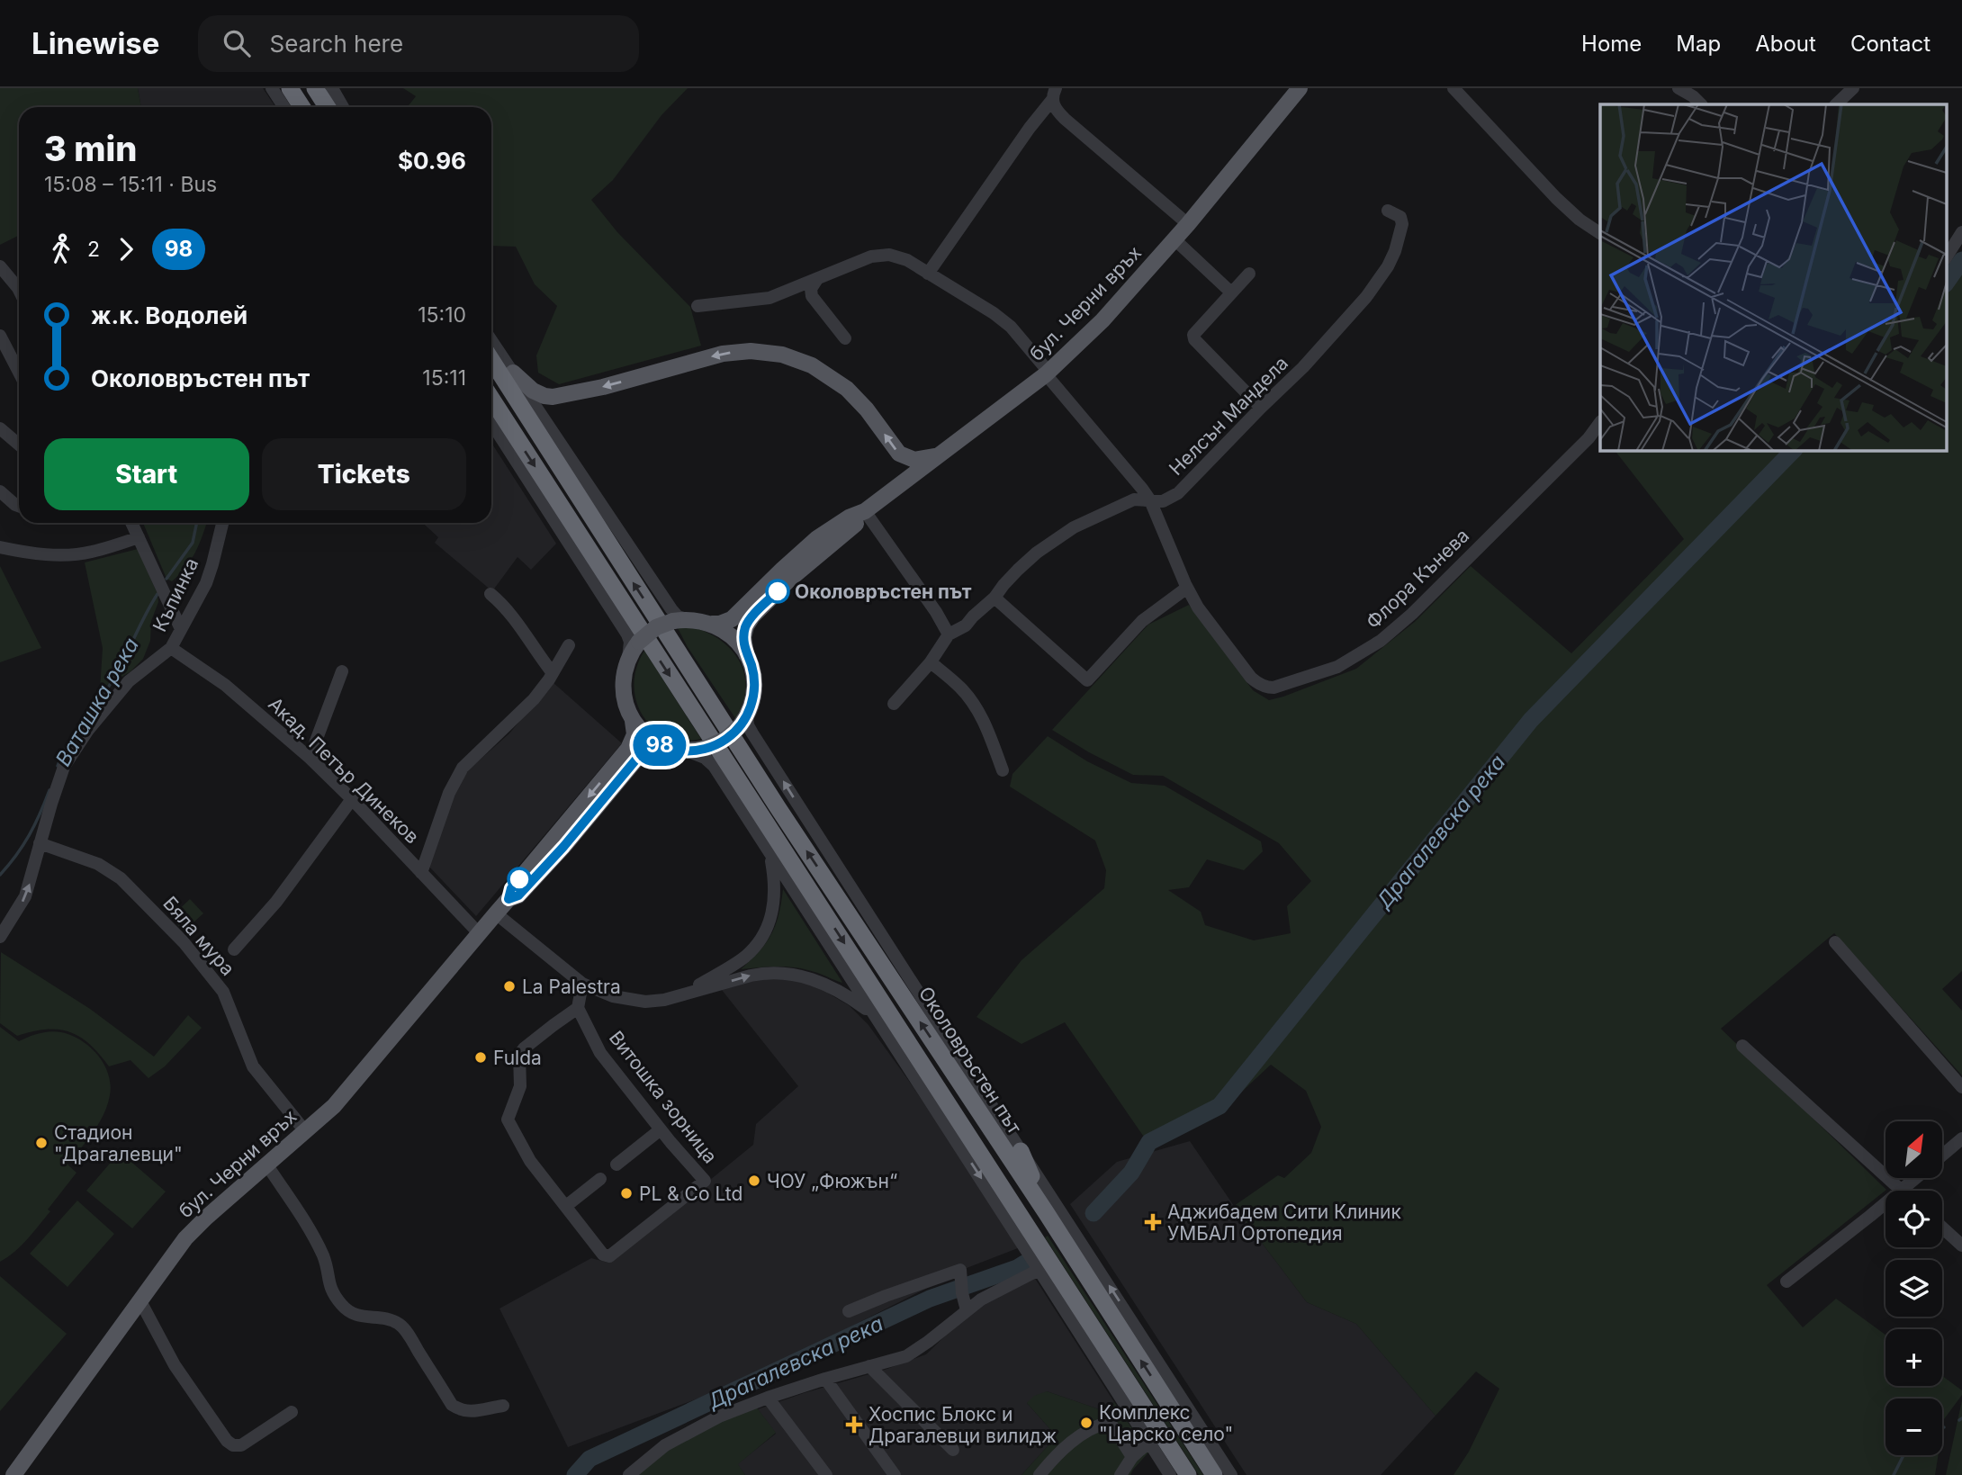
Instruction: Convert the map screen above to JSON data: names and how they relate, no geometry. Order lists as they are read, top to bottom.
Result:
{
  "streets": {
    "highway": ["Околовръстен път"],
    "main road": ["бул. Черни връх"],
    "street": [
      "Нелсън Мандела",
      "Флора Кънева",
      "Къпинка",
      "Акад. Петър Динеков",
      "Бяла мура",
      "Витошка зорница"
    ]
  },
  "crossings": [
    ["бул. Черни връх", "Флора Кънева"],
    ["бул. Черни връх", "Акад. Петър Динеков"],
    ["бул. Черни връх", "Бяла мура"],
    ["бул. Черни връх", "Околовръстен път"],
    ["Нелсън Мандела", "Флора Кънева"],
    ["Къпинка", "Акад. Петър Динеков"],
    ["Къпинка", "Бяла мура"]
  ],
  "water": ["Ваташка река", "Драгалевска река"],
  "places": {
    "other": [
      "Околовръстен път",
      "La Palestra",
      "Fulda",
      "Стадион \"Драгалевци\"",
      "ЧОУ „Фюжън“",
      "PL & Co Ltd",
      "Комплекс \"Царско село\""
    ],
    "health": ["Аджибадем Сити Клиник УМБАЛ Ортопедия", "Хоспис Блокс и Драгалевци вилидж"]
  },
  "lines": ["bus line 98"],
  "north": "top right",
  "page": {
    "header": "Linewise",
    "search": "Search here",
    "nav": [
      "Home",
      "Map",
      "About",
      "Contact"
    ],
    "on_map": "98",
    "heading": ["3 min", "15:08 – 15:11 · Bus", "$0.96"],
    "legs": ["2", "98"],
    "list": [
      {
        "name": "ж.к. Водолей",
        "value": "15:10"
      },
      {
        "name": "Околовръстен път",
        "value": "15:11"
      }
    ],
    "buttons": ["Start", "Tickets"],
    "map_buttons": ["+", "−"]
  }
}
